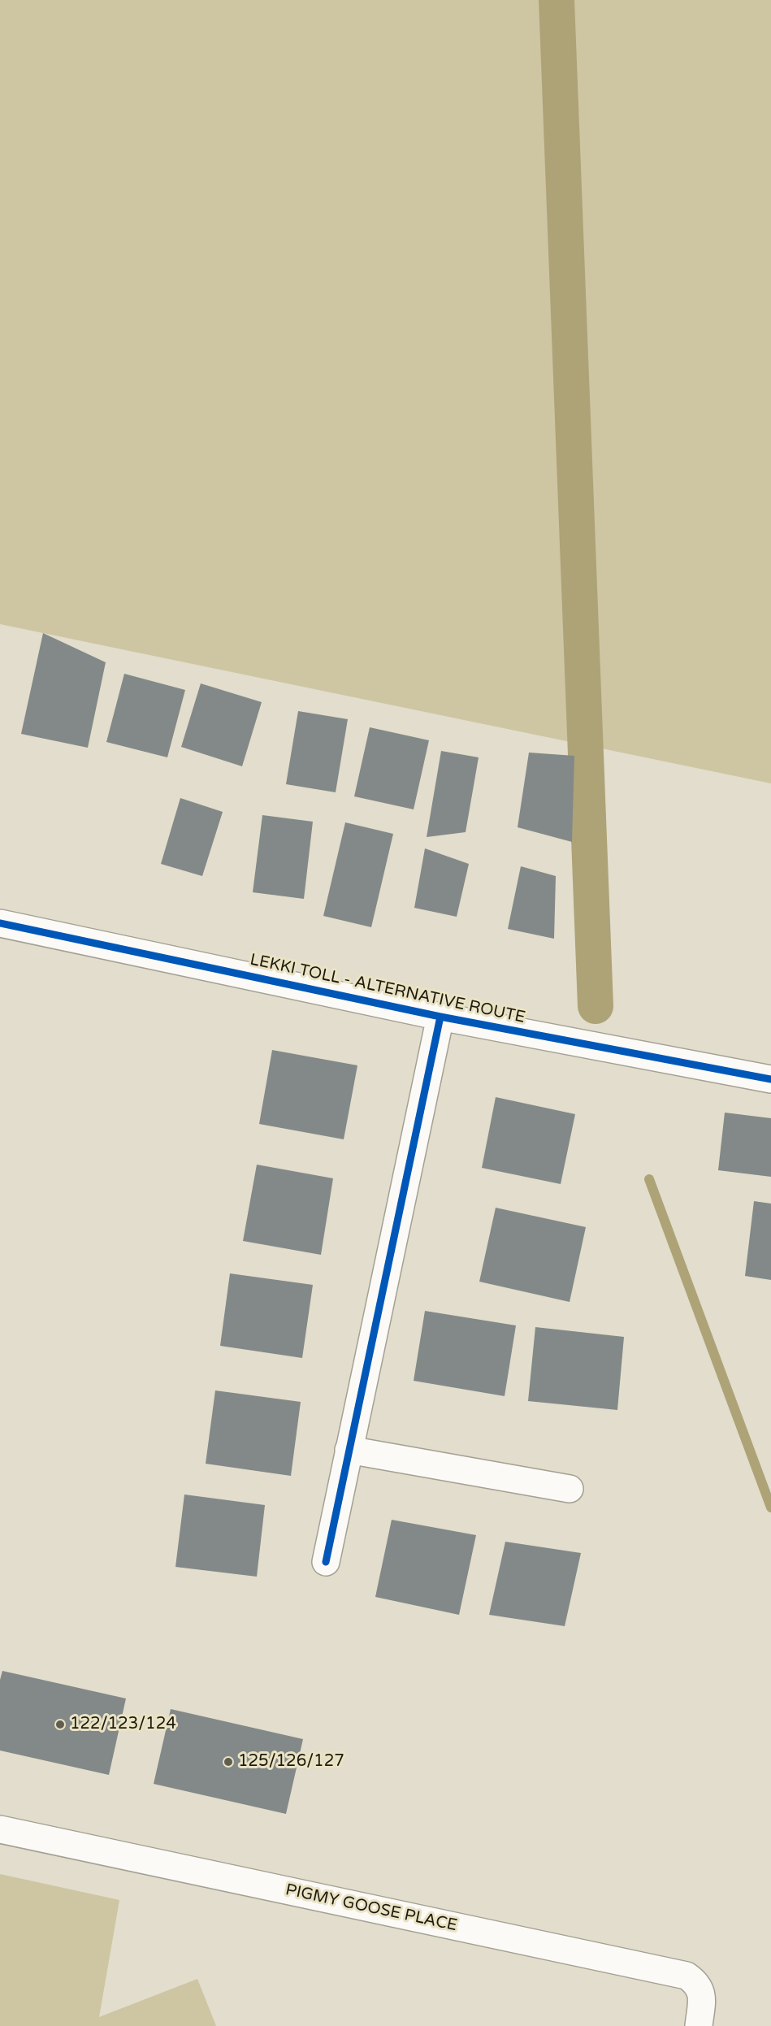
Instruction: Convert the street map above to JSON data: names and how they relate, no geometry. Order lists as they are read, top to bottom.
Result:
{
  "streets": {
    "street": ["LEKKI TOLL - ALTERNATIVE ROUTE", "PIGMY GOOSE PLACE"]
  },
  "places": ["122/123/124", "125/126/127"]
}
